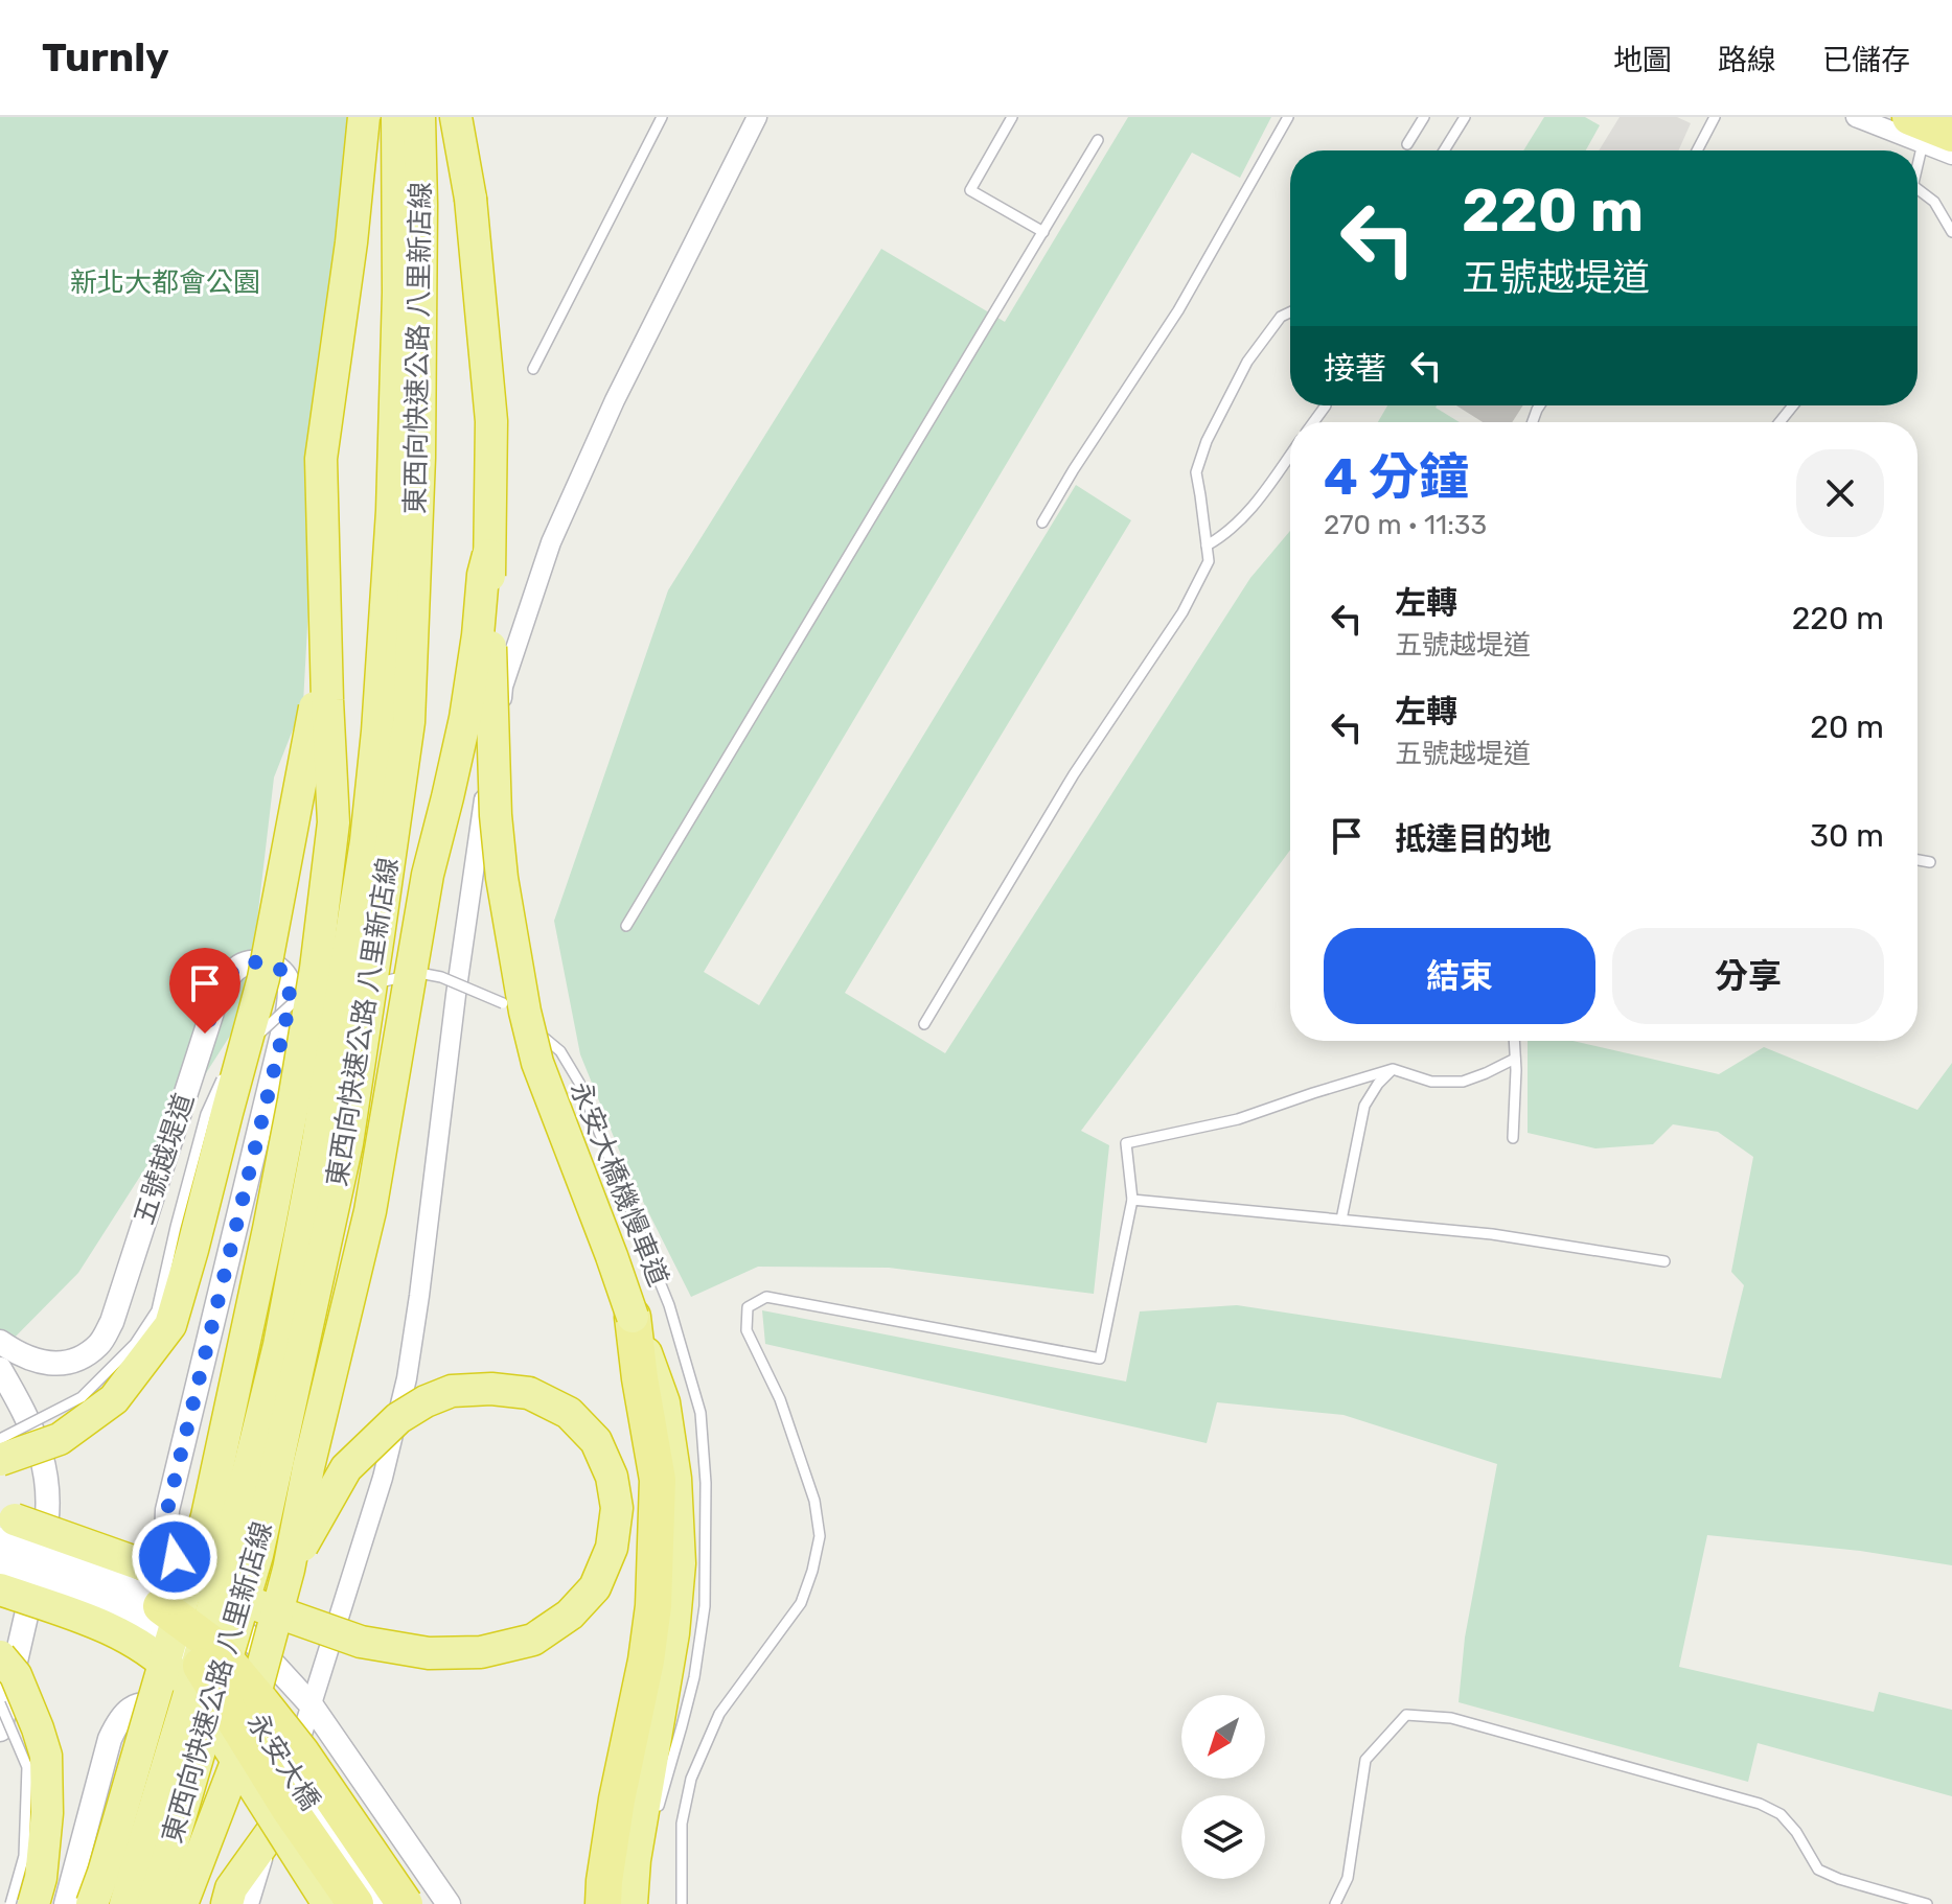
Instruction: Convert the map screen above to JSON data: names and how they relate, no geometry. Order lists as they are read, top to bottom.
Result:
{
  "streets": {
    "highway": ["東西向快速公路 八里新店線"],
    "main road": ["永安大橋"],
    "street": ["五號越堤道"],
    "lane": ["永安大橋機慢車道"]
  },
  "parks": ["新北大都會公園"],
  "north": "bottom left",
  "page": {
    "header": "Turnly",
    "nav": ["地圖", "路線", "已儲存"],
    "turn": ["220 m", "五號越堤道"],
    "then": "接著",
    "heading": ["4 分鐘", "270 m · 11:33"],
    "list": [
      {
        "name": "左轉",
        "note": "五號越堤道",
        "value": "220 m"
      },
      {
        "name": "左轉",
        "note": "五號越堤道",
        "value": "20 m"
      },
      {
        "name": "抵達目的地",
        "value": "30 m"
      }
    ],
    "buttons": ["結束", "分享"]
  }
}
